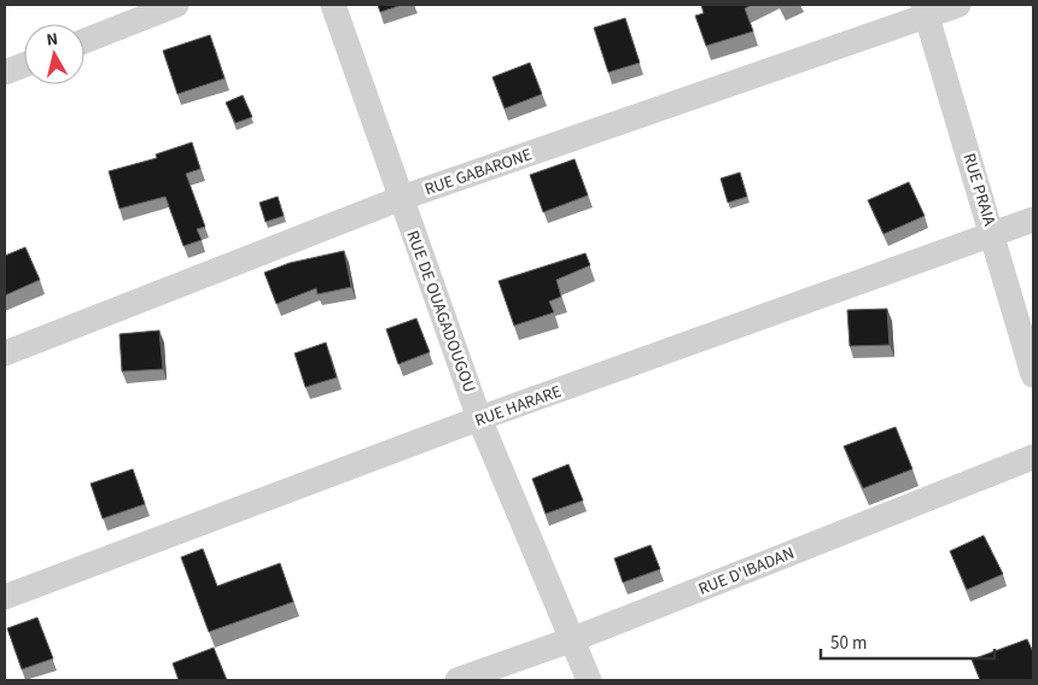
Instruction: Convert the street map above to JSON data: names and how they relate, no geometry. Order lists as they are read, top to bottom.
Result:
{
  "streets": {
    "street": [
      "RUE GABARONE",
      "RUE PRAIA",
      "RUE DE OUAGADOUGOU",
      "RUE HARARE",
      "RUE D'IBADAN"
    ]
  },
  "crossings": [
    ["RUE GABARONE", "RUE PRAIA"],
    ["RUE GABARONE", "RUE DE OUAGADOUGOU"],
    ["RUE PRAIA", "RUE HARARE"],
    ["RUE DE OUAGADOUGOU", "RUE HARARE"],
    ["RUE DE OUAGADOUGOU", "RUE D'IBADAN"]
  ],
  "scale_bar": "50 m",
  "north": "top"
}
